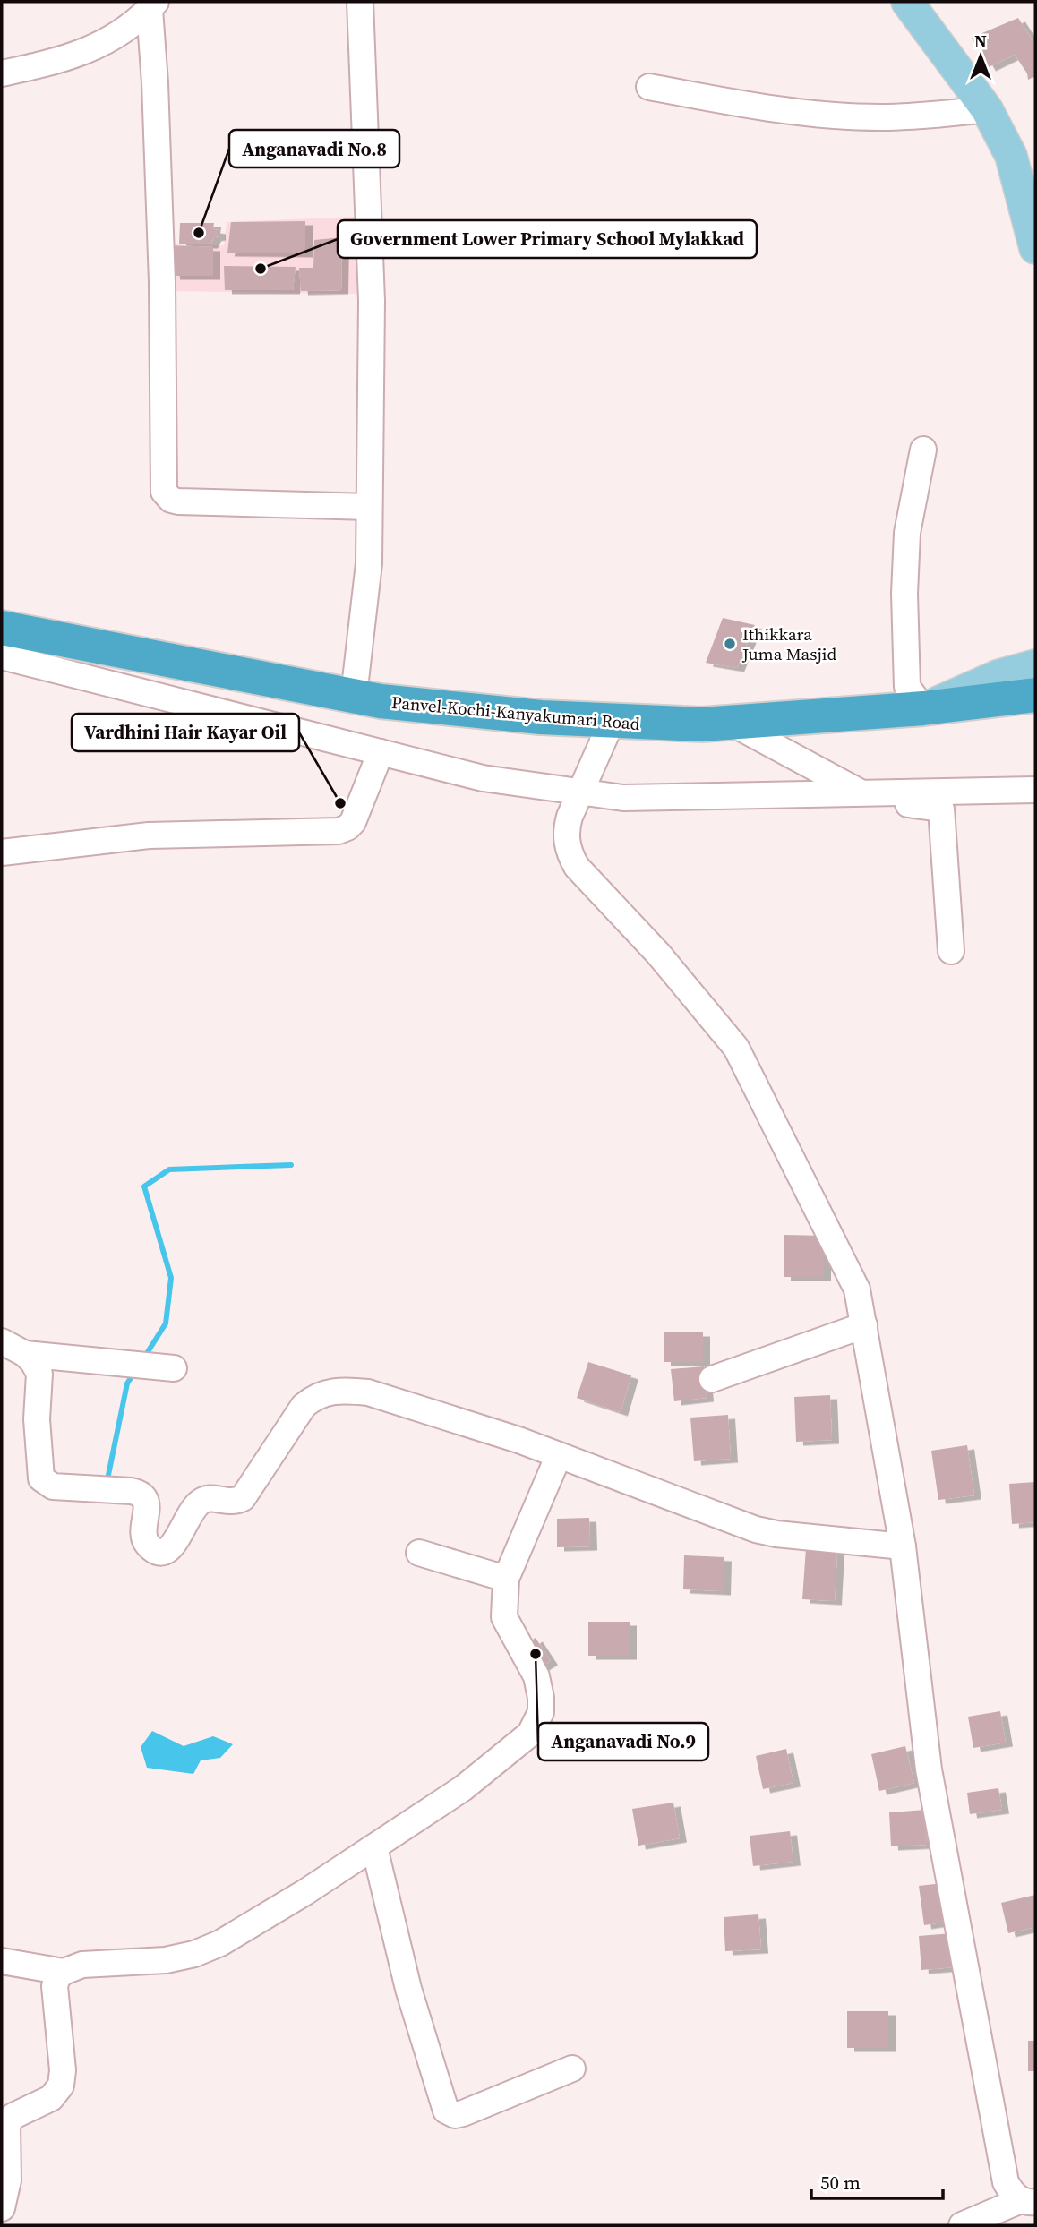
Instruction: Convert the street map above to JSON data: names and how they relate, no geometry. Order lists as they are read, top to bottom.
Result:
{
  "streets": {
    "highway": ["Panvel-Kochi-Kanyakumari Road"]
  },
  "places": [
    "Anganavadi No.8",
    "Government Lower Primary School Mylakkad",
    "Ithikkara Juma Masjid",
    "Vardhini Hair Kayar Oil",
    "Anganavadi No.9"
  ],
  "scale_bar": "50 m",
  "north": "top"
}
